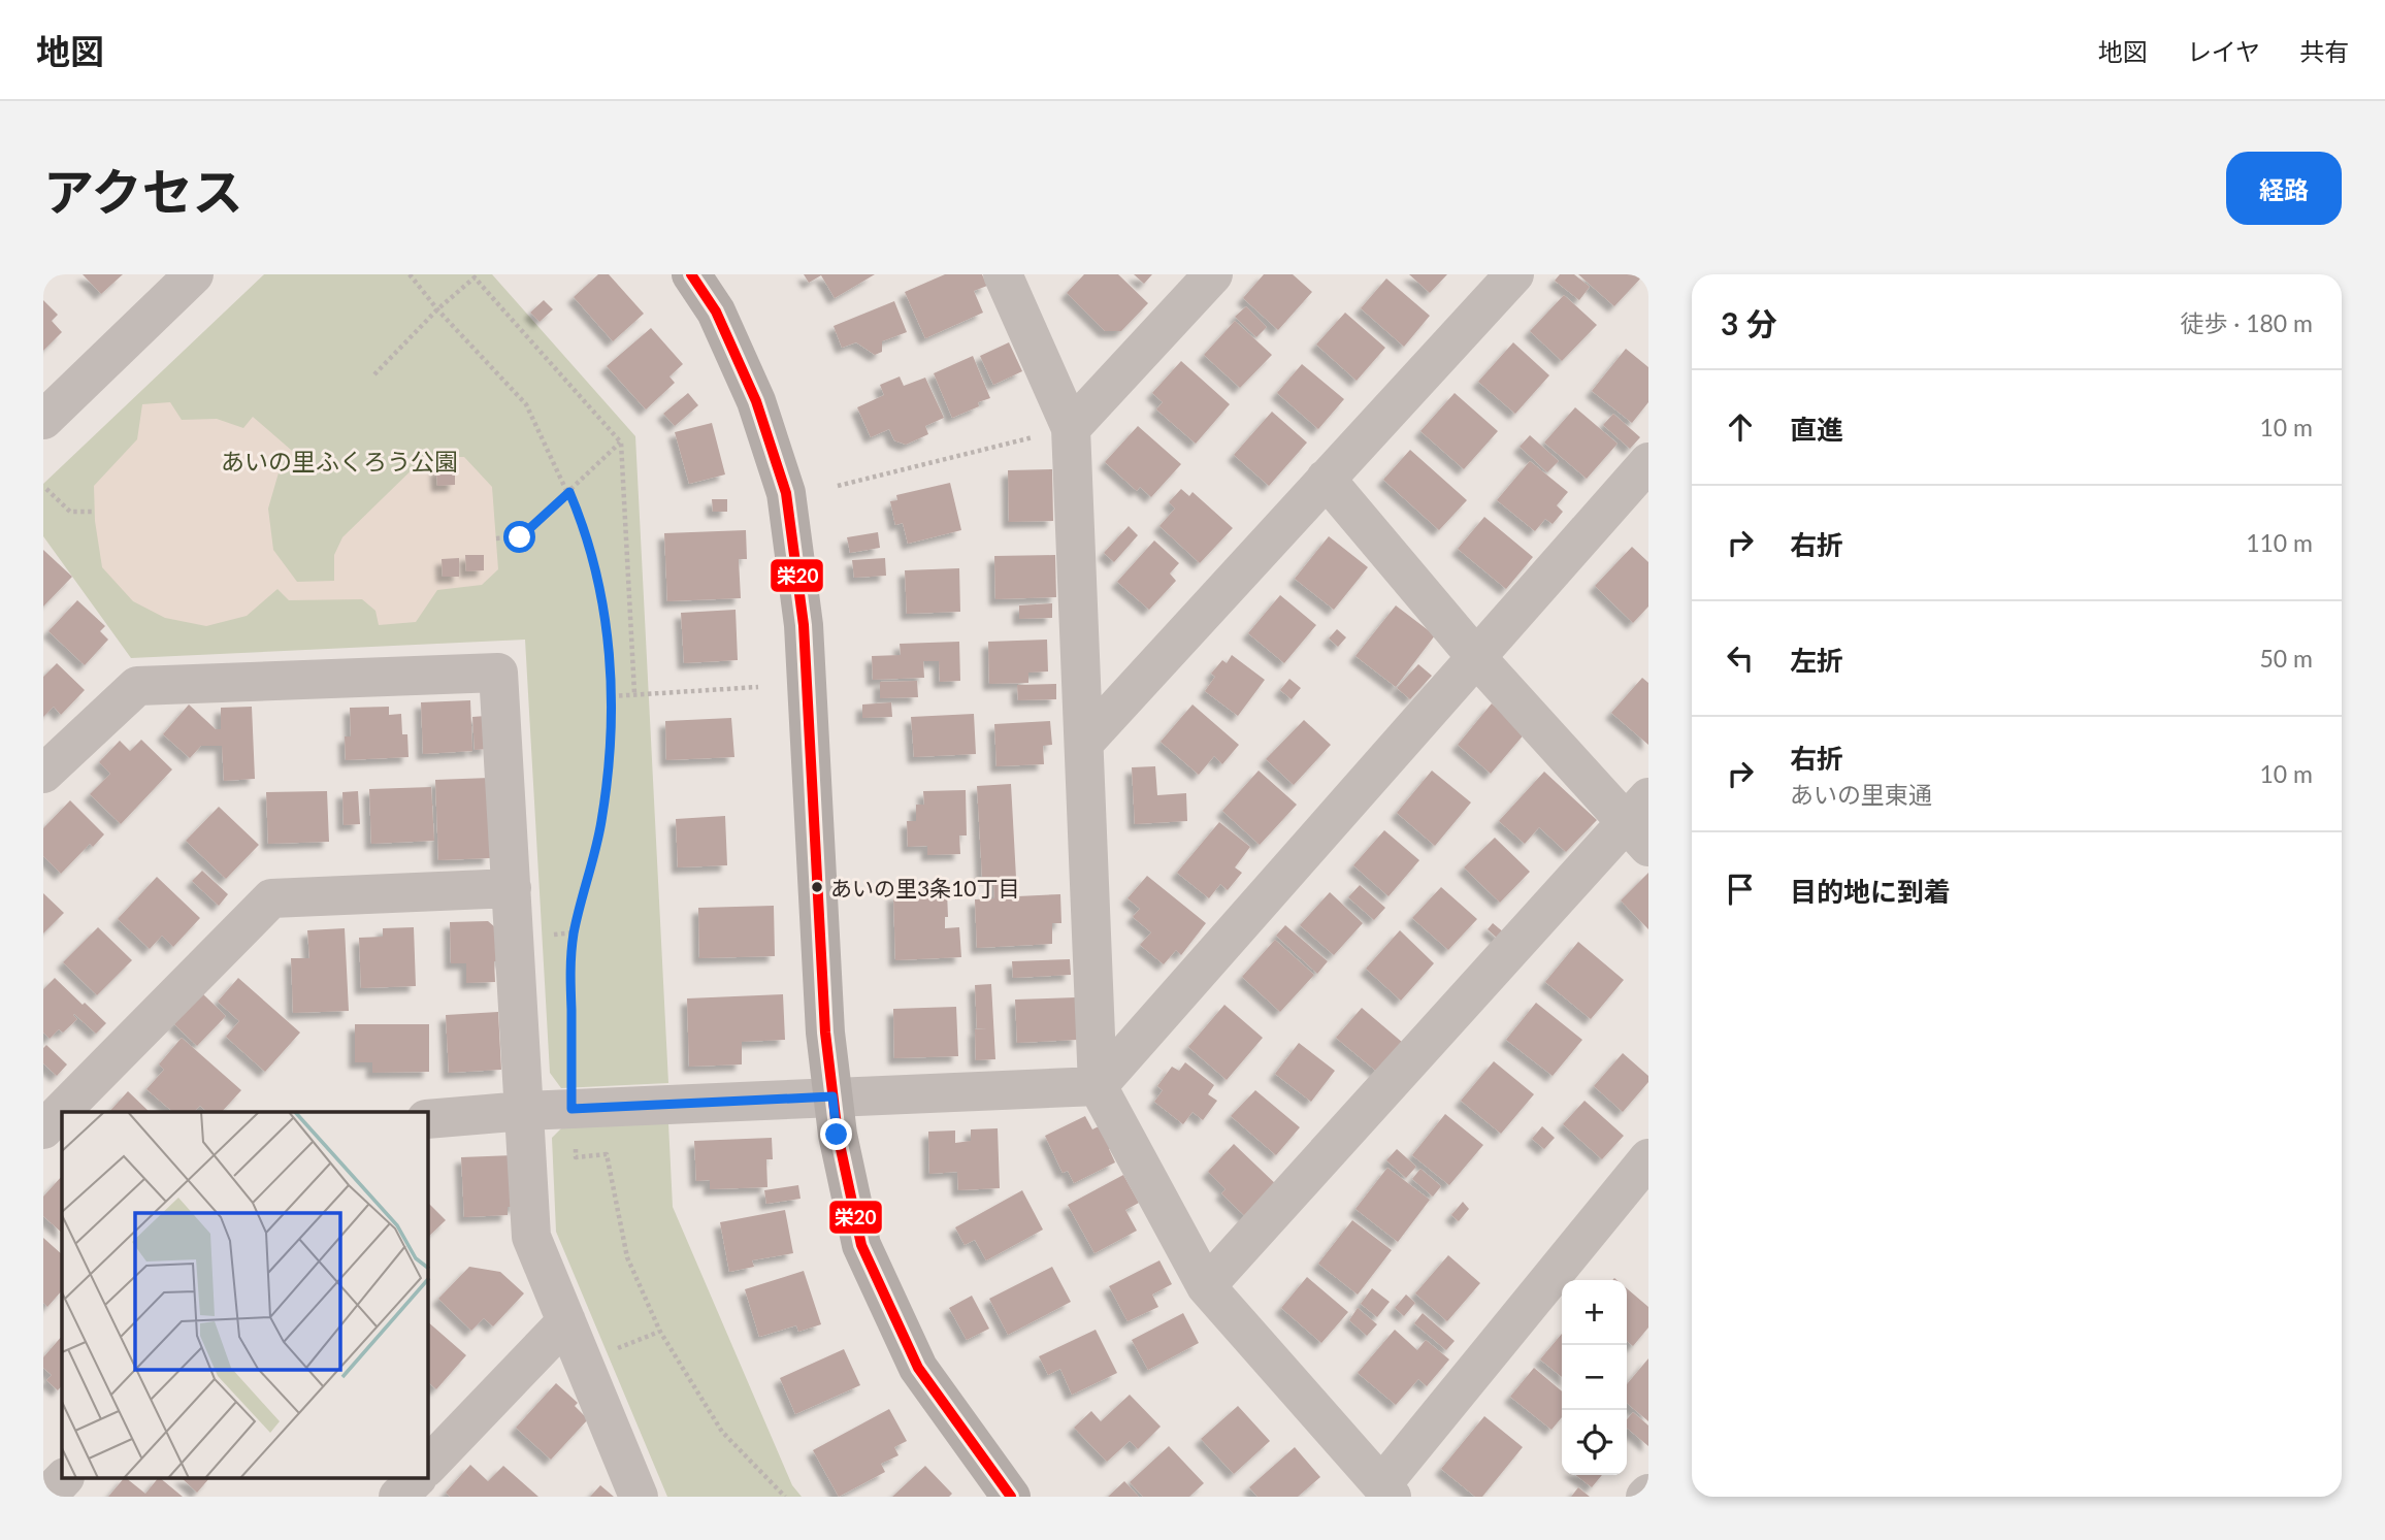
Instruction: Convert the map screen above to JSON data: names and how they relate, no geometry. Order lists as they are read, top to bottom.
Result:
{
  "parks": ["あいの里ふくろう公園"],
  "places": ["あいの里3条10丁目"],
  "lines": ["transit line 栄20"],
  "page": {
    "header": "地図",
    "nav": ["地図", "レイヤ", "共有"],
    "title": "アクセス",
    "buttons": "経路",
    "heading": ["3 分", "徒歩 · 180 m"],
    "list": [
      ["直進", "10 m"],
      ["右折", "110 m"],
      ["左折", "50 m"],
      ["右折", "あいの里東通", "10 m"],
      "目的地に到着"
    ],
    "map_buttons": ["+", "−"]
  }
}
